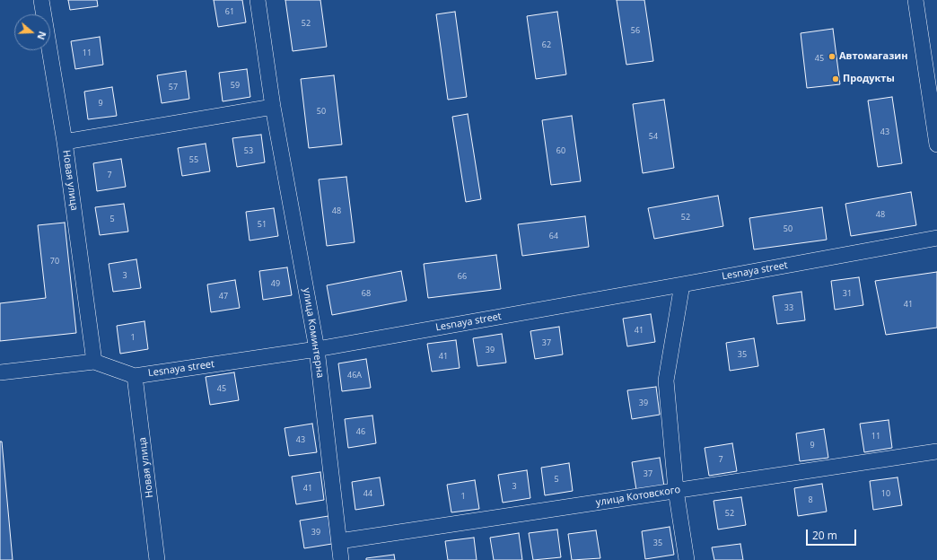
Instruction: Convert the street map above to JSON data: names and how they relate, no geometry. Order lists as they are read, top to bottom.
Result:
{
  "streets": {
    "street": [
      "Новая улица",
      "Lesnaya street",
      "улица Коминтерна",
      "улица Котовского"
    ]
  },
  "crossings": [
    ["Новая улица", "Lesnaya street"],
    ["Lesnaya street", "улица Коминтерна"],
    ["улица Коминтерна", "улица Котовского"]
  ],
  "places": ["Автомагазин", "Продукты"],
  "house_numbers": [
    "61",
    "52",
    "56",
    "62",
    "11",
    "45",
    "59",
    "57",
    "9",
    "50",
    "43",
    "54",
    "53",
    "60",
    "55",
    "7",
    "48",
    "48",
    "52",
    "5",
    "51",
    "50",
    "64",
    "70",
    "3",
    "66",
    "49",
    "68",
    "31",
    "47",
    "41",
    "33",
    "41",
    "1",
    "37",
    "39",
    "35",
    "41",
    "46А",
    "45",
    "39",
    "46",
    "11",
    "43",
    "9",
    "7",
    "37",
    "5",
    "3",
    "41",
    "44",
    "10",
    "1",
    "8",
    "52",
    "39",
    "35"
  ],
  "scale_bar": "20 m",
  "north": "right"
}
